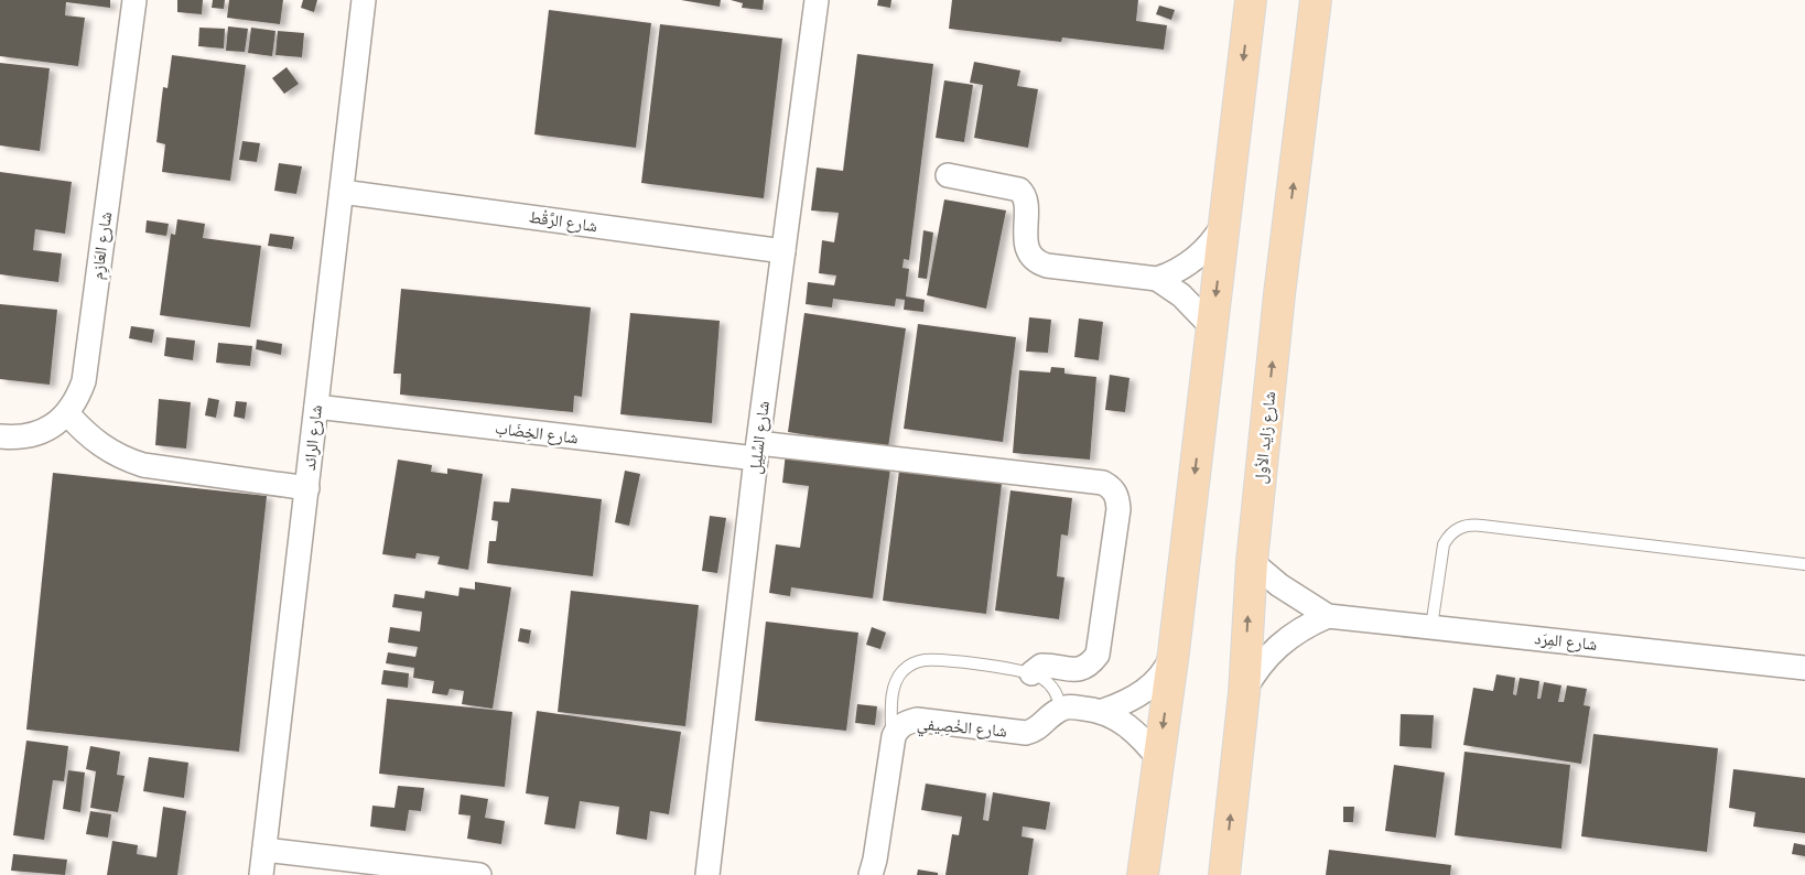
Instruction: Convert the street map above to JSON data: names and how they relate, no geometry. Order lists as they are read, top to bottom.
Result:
{
  "streets": {
    "main road": ["شارع زايد الأول"],
    "street": [
      "شارع الرَّقْط",
      "شارع العَازِم",
      "شارع الخِضَاب",
      "شارع الرائد",
      "شارع السِّلِيل",
      "شارع المِرَد",
      "شارع الخْصِيفي"
    ]
  },
  "crossings": [
    ["شارع الرَّقْط", "شارع الرائد"],
    ["شارع الرَّقْط", "شارع السِّلِيل"],
    ["شارع الخِضَاب", "شارع الرائد"],
    ["شارع الخِضَاب", "شارع السِّلِيل"],
    ["شارع زايد الأول", "شارع المِرَد"]
  ]
}
